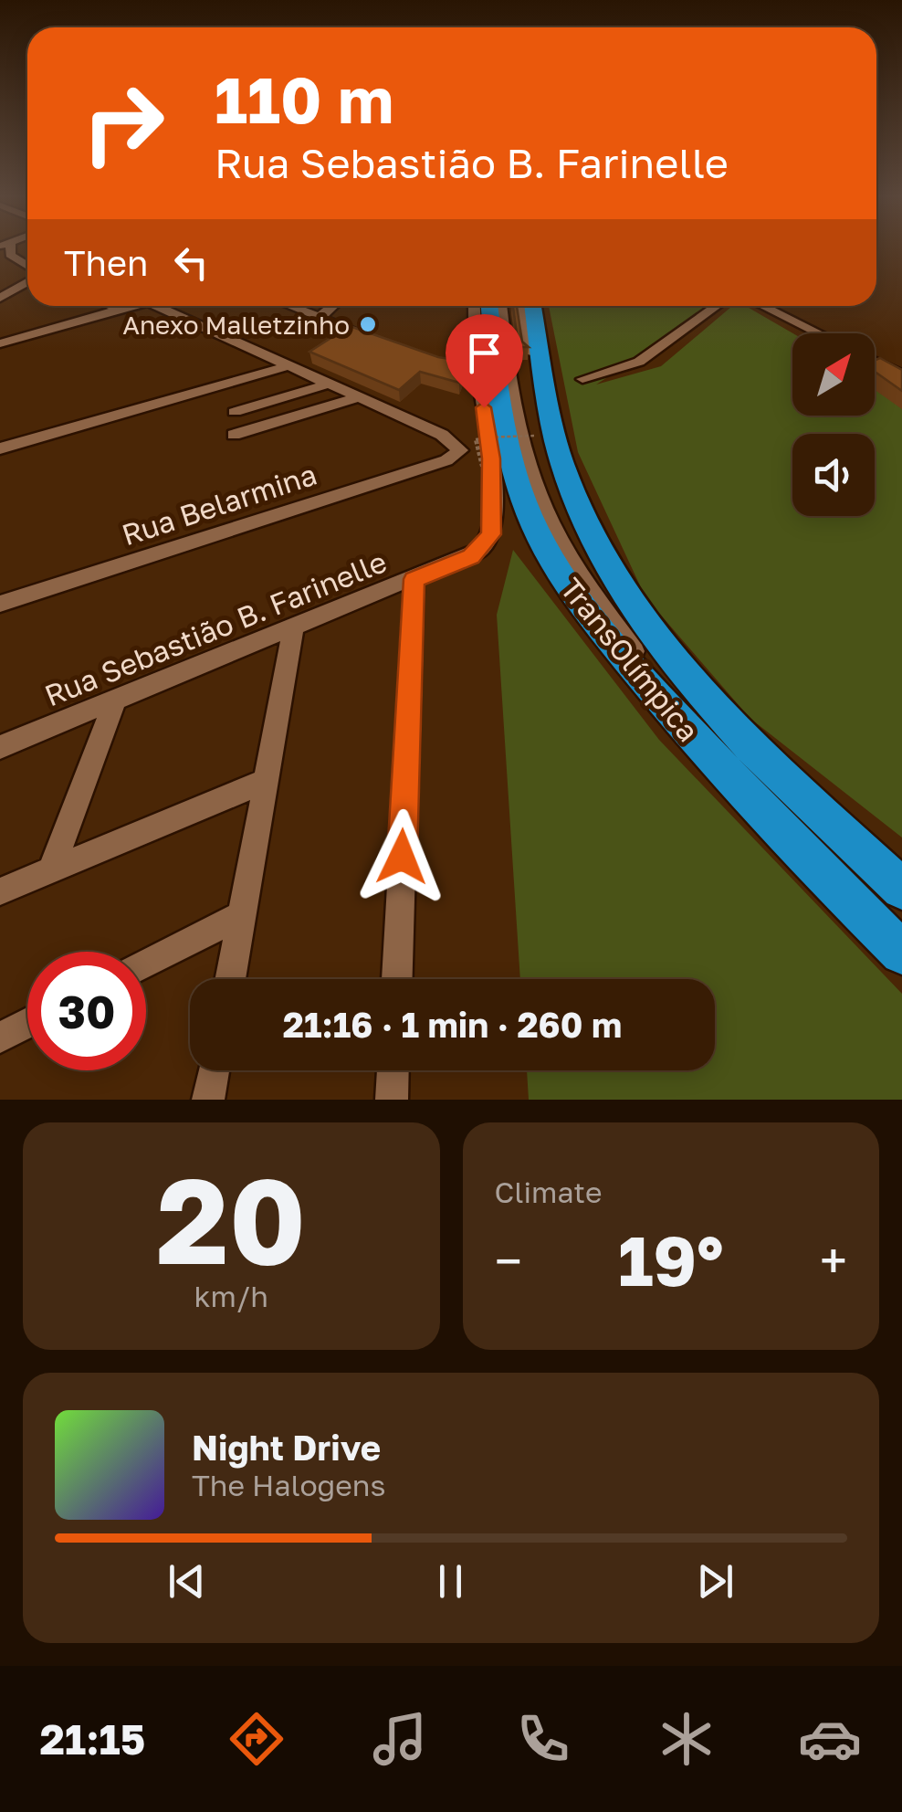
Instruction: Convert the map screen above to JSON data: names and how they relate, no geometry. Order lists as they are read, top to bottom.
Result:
{
  "streets": {
    "highway": ["TransOlímpica"],
    "street": ["Rua Belarmina", "Rua Sebastião B. Farinelle"]
  },
  "places": ["Anexo Malletzinho"],
  "north": "top right",
  "page": {
    "turn": ["110 m", "Rua Sebastião B. Farinelle"],
    "then": "Then",
    "limit": "30",
    "trip": "21:16 · 1 min · 260 m",
    "tile": [
      ["20", "km/h"],
      "Climate"
    ],
    "heat": ["−", "19°", "+"],
    "song": ["Night Drive", "The Halogens"],
    "tabs": "21:15"
  }
}
